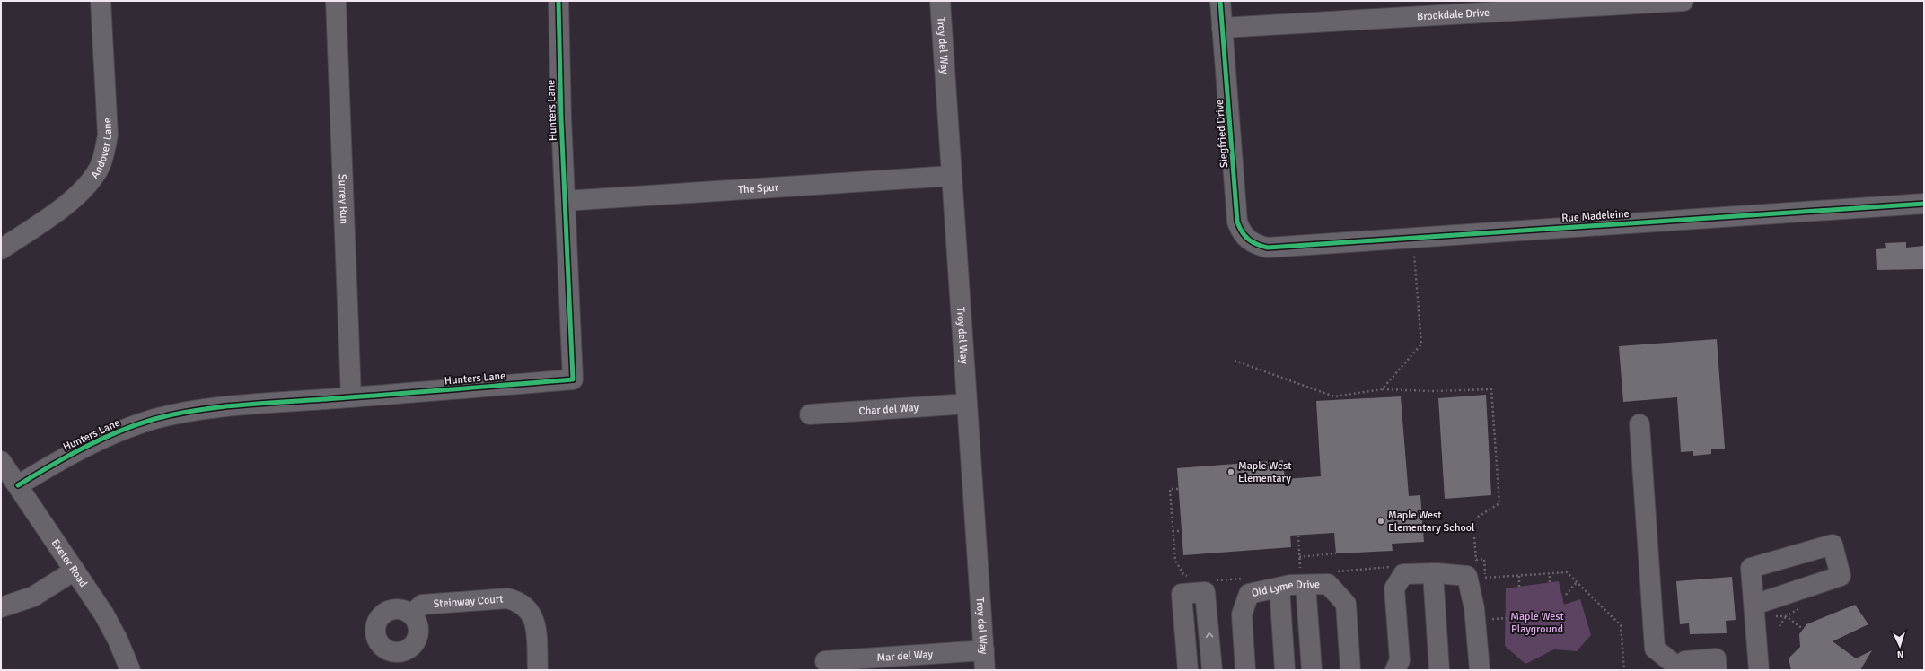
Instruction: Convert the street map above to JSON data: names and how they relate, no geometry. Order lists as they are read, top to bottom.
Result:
{
  "streets": {
    "street": [
      "Brookdale Drive",
      "Troy del Way",
      "Hunters Lane",
      "Siegfried Drive",
      "Andover Lane",
      "The Spur",
      "Surrey Run",
      "Rue Madeleine",
      "Char del Way",
      "Exeter Road",
      "Old Lyme Drive",
      "Steinway Court",
      "Mar del Way"
    ]
  },
  "crossings": [
    ["Brookdale Drive", "Siegfried Drive"],
    ["Troy del Way", "The Spur"],
    ["Troy del Way", "Char del Way"],
    ["Troy del Way", "Mar del Way"],
    ["Hunters Lane", "The Spur"],
    ["Hunters Lane", "Surrey Run"],
    ["Hunters Lane", "Exeter Road"],
    ["Siegfried Drive", "Rue Madeleine"]
  ],
  "parks": ["Maple West Playground"],
  "places": ["Maple West Elementary", "Maple West Elementary School"],
  "north": "bottom"
}
